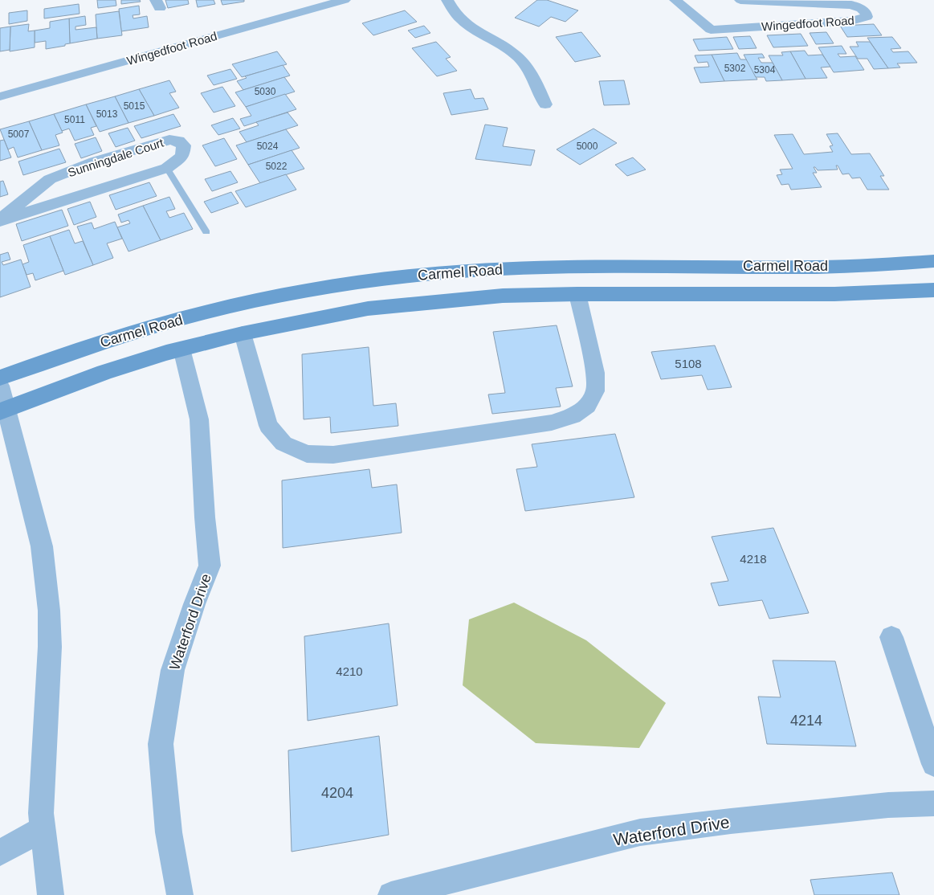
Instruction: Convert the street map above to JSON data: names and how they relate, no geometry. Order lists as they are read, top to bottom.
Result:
{
  "streets": {
    "main road": ["Carmel Road"],
    "street": ["Wingedfoot Road", "Sunningdale Court", "Waterford Drive"]
  },
  "crossings": [
    ["Carmel Road", "Waterford Drive"]
  ],
  "house_numbers": [
    "5302",
    "5304",
    "5030",
    "5015",
    "5013",
    "5011",
    "5007",
    "5024",
    "5000",
    "5022",
    "5108",
    "4218",
    "4210",
    "4214",
    "4204"
  ]
}
